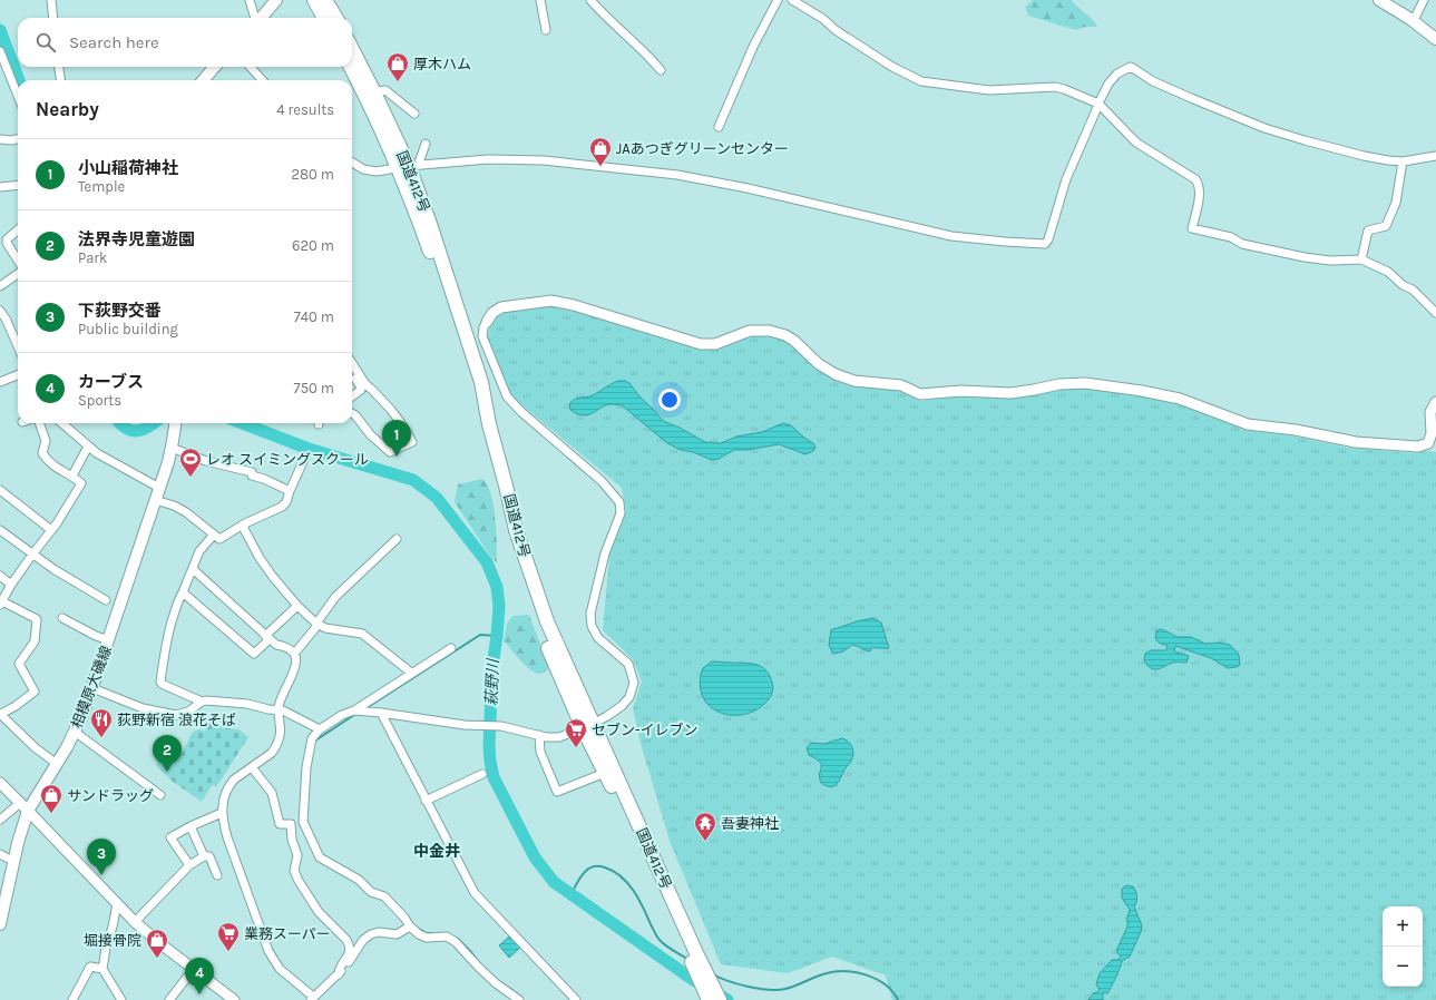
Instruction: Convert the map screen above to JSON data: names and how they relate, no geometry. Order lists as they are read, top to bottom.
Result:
{
  "streets": {
    "highway": ["国道412号"],
    "main road": ["相模原大磯線"]
  },
  "districts": ["中金井"],
  "water": ["萩野川"],
  "places": {
    "shop": [
      "厚木ハム",
      "JAあつぎグリーンセンター",
      "サンドラッグ",
      "堀接骨院"
    ],
    "sports": ["レオ スイミングスクール"],
    "restaurant": ["荻野新宿 浪花そば"],
    "supermarket": ["セブン-イレブン", "業務スーパー"],
    "temple": ["吾妻神社"]
  },
  "page": {
    "search": "Search here",
    "heading": ["Nearby", "4 results"],
    "list": [
      {
        "mark": "1",
        "name": "小山稲荷神社",
        "note": "Temple",
        "value": "280 m"
      },
      {
        "mark": "2",
        "name": "法界寺児童遊園",
        "note": "Park",
        "value": "620 m"
      },
      {
        "mark": "3",
        "name": "下荻野交番",
        "note": "Public building",
        "value": "740 m"
      },
      {
        "mark": "4",
        "name": "カーブス",
        "note": "Sports",
        "value": "750 m"
      }
    ],
    "pins": [
      "1",
      "2",
      "3",
      "4"
    ],
    "map_buttons": ["+", "−"]
  }
}
